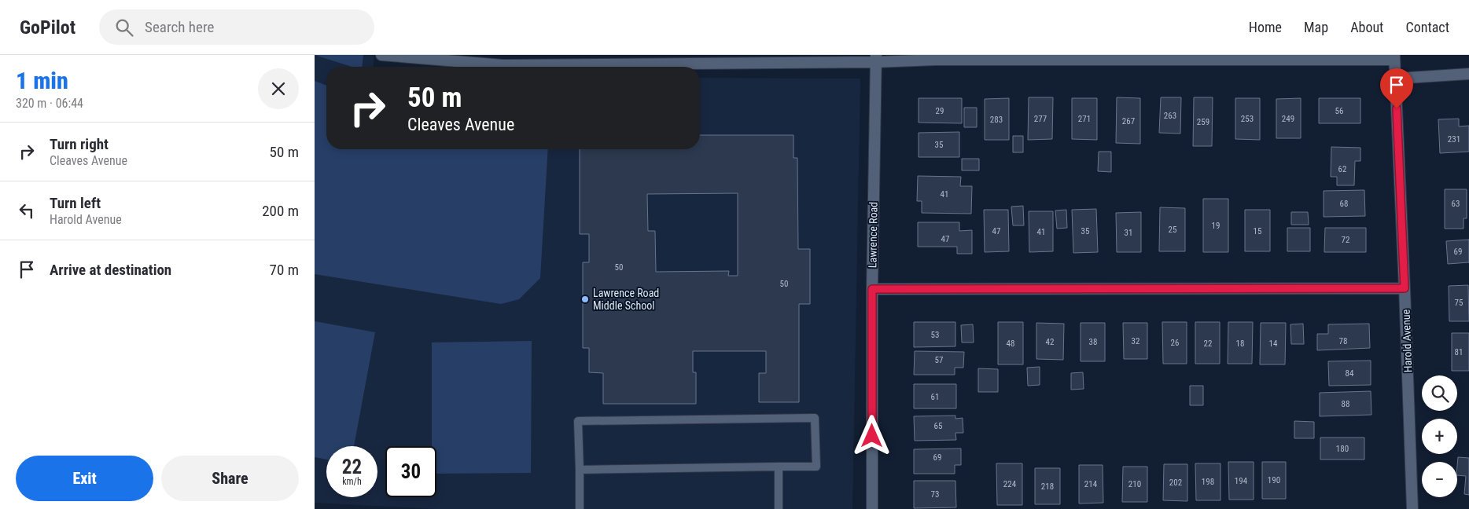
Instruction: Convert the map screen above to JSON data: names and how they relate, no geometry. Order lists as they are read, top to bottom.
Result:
{
  "streets": {
    "street": ["Lawrence Road", "Harold Avenue"]
  },
  "places": ["Lawrence Road Middle School"],
  "house_numbers": [
    "29",
    "56",
    "263",
    "277",
    "271",
    "253",
    "249",
    "283",
    "267",
    "259",
    "231",
    "35",
    "62",
    "41",
    "68",
    "63",
    "19",
    "25",
    "47",
    "35",
    "15",
    "41",
    "31",
    "47",
    "72",
    "69",
    "50",
    "50",
    "75",
    "53",
    "32",
    "78",
    "42",
    "38",
    "26",
    "48",
    "22",
    "18",
    "14",
    "81",
    "57",
    "84",
    "61",
    "88",
    "65",
    "180",
    "69",
    "190",
    "194",
    "198",
    "202",
    "224",
    "214",
    "210",
    "218",
    "73"
  ],
  "page": {
    "header": "GoPilot",
    "search": "Search here",
    "nav": [
      "Home",
      "Map",
      "About",
      "Contact"
    ],
    "heading": ["1 min", "320 m · 06:44"],
    "turn": ["50 m", "Cleaves Avenue"],
    "list": [
      {
        "name": "Turn right",
        "note": "Cleaves Avenue",
        "value": "50 m"
      },
      {
        "name": "Turn left",
        "note": "Harold Avenue",
        "value": "200 m"
      },
      {
        "name": "Arrive at destination",
        "value": "70 m"
      }
    ],
    "map_buttons": ["+", "−"],
    "speed": "22 km/h",
    "limit": "30",
    "buttons": ["Exit", "Share"]
  }
}
